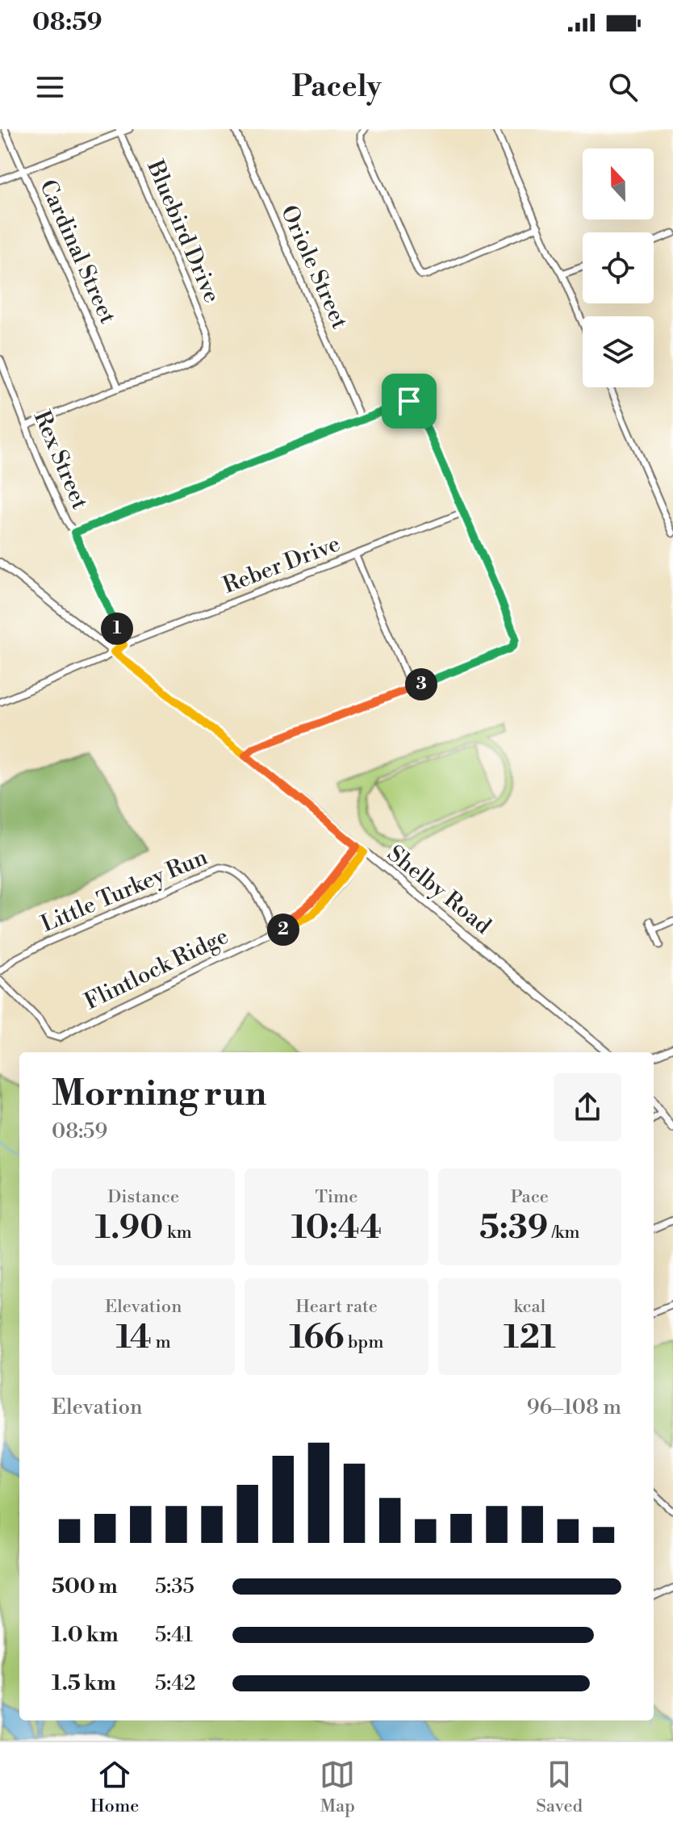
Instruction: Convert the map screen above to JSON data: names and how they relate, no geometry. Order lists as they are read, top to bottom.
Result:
{
  "streets": {
    "street": [
      "Bluebird Drive",
      "Cardinal Street",
      "Oriole Street",
      "Rex Street",
      "Reber Drive",
      "Shelby Road",
      "Little Turkey Run",
      "Flintlock Ridge"
    ]
  },
  "crossings": [
    ["Bluebird Drive", "Cardinal Street"],
    ["Rex Street", "Reber Drive"],
    ["Reber Drive", "Shelby Road"],
    ["Shelby Road", "Flintlock Ridge"],
    ["Little Turkey Run", "Flintlock Ridge"]
  ],
  "north": "top",
  "page": {
    "status": "08:59",
    "header": "Pacely",
    "pins": ["1", "3", "2"],
    "heading": ["Morning run", "08:59"],
    "stats": [
      ["Distance", "1.90 km"],
      ["Time", "10:44"],
      ["Pace", "5:39 /km"],
      ["Elevation", "14 m"],
      ["Heart rate", "166 bpm"],
      ["kcal", "121"]
    ],
    "chart": ["Elevation", "96–108 m"],
    "list": [
      {
        "name": "500 m",
        "note": "5:35"
      },
      {
        "name": "1.0 km",
        "note": "5:41"
      },
      {
        "name": "1.5 km",
        "note": "5:42"
      }
    ],
    "tabs": ["Home", "Map", "Saved"]
  }
}
